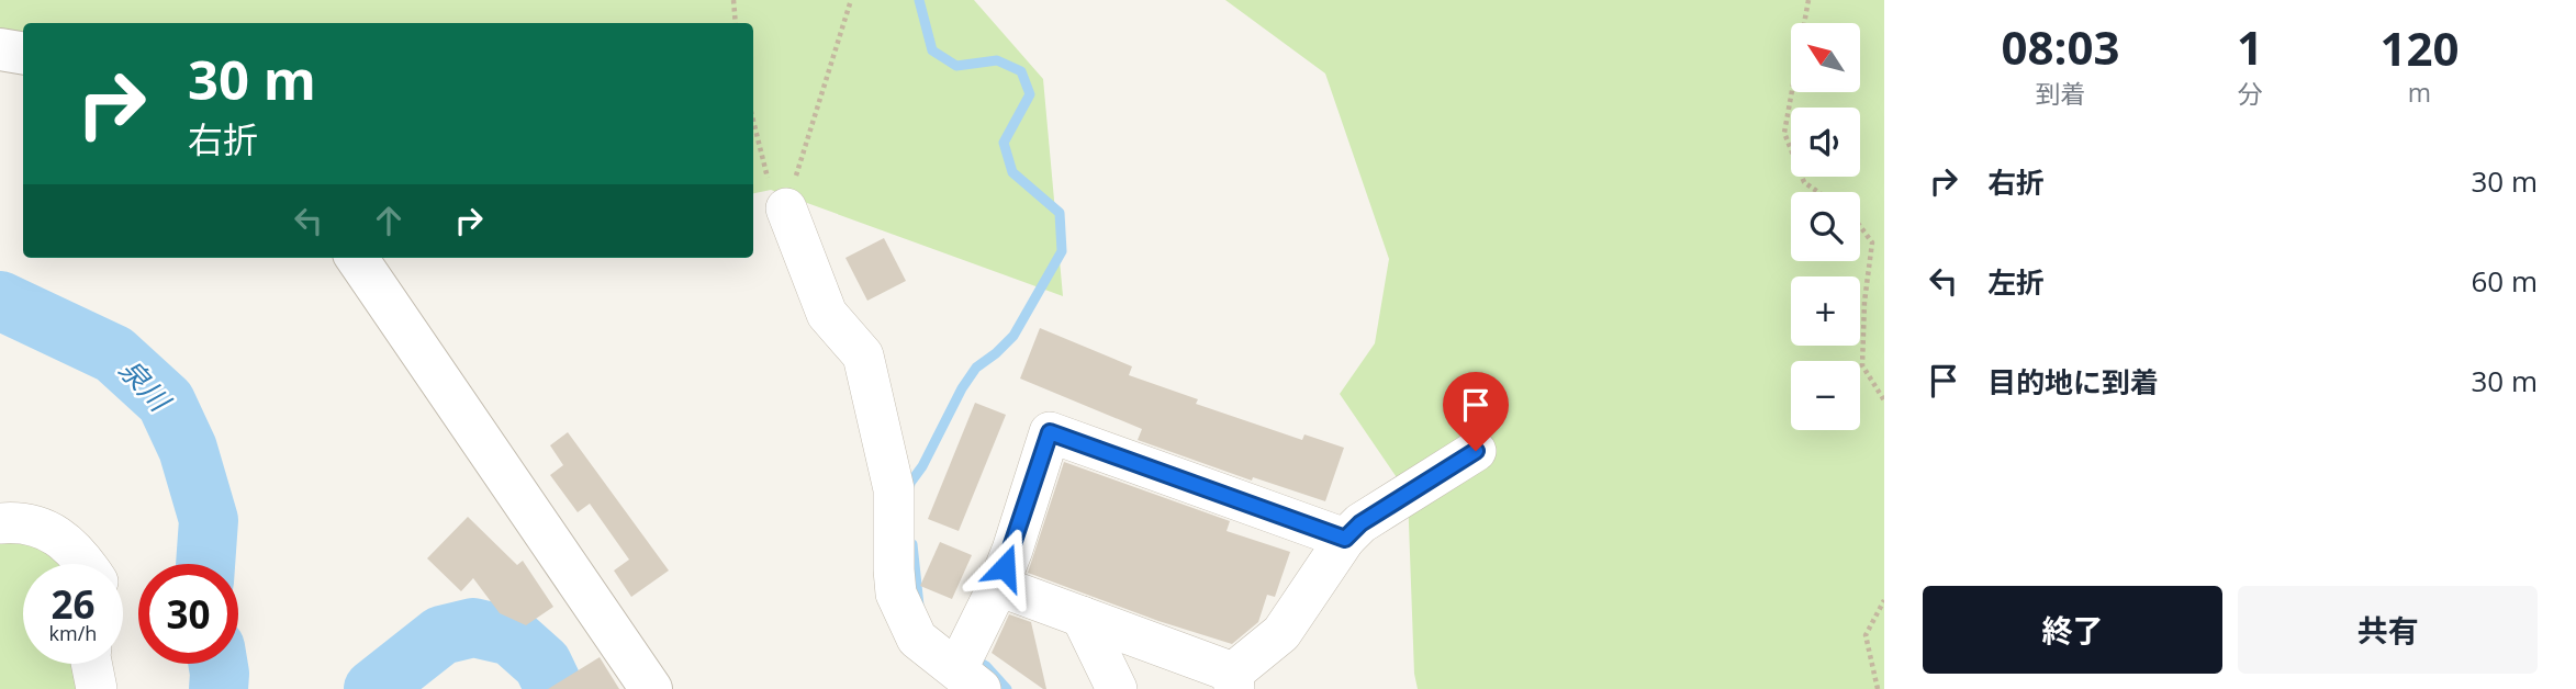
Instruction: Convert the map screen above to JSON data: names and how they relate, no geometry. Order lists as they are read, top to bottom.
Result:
{
  "water": ["泉川"],
  "north": "top left",
  "page": {
    "eta": [
      "08:03",
      "到着",
      "1",
      "分",
      "120",
      "m"
    ],
    "map_buttons": ["+", "−"],
    "turn": ["30 m", "右折"],
    "list": [
      {
        "name": "右折",
        "value": "30 m"
      },
      {
        "name": "左折",
        "value": "60 m"
      },
      {
        "name": "目的地に到着",
        "value": "30 m"
      }
    ],
    "speed": "26 km/h",
    "limit": "30",
    "buttons": ["終了", "共有"]
  }
}
